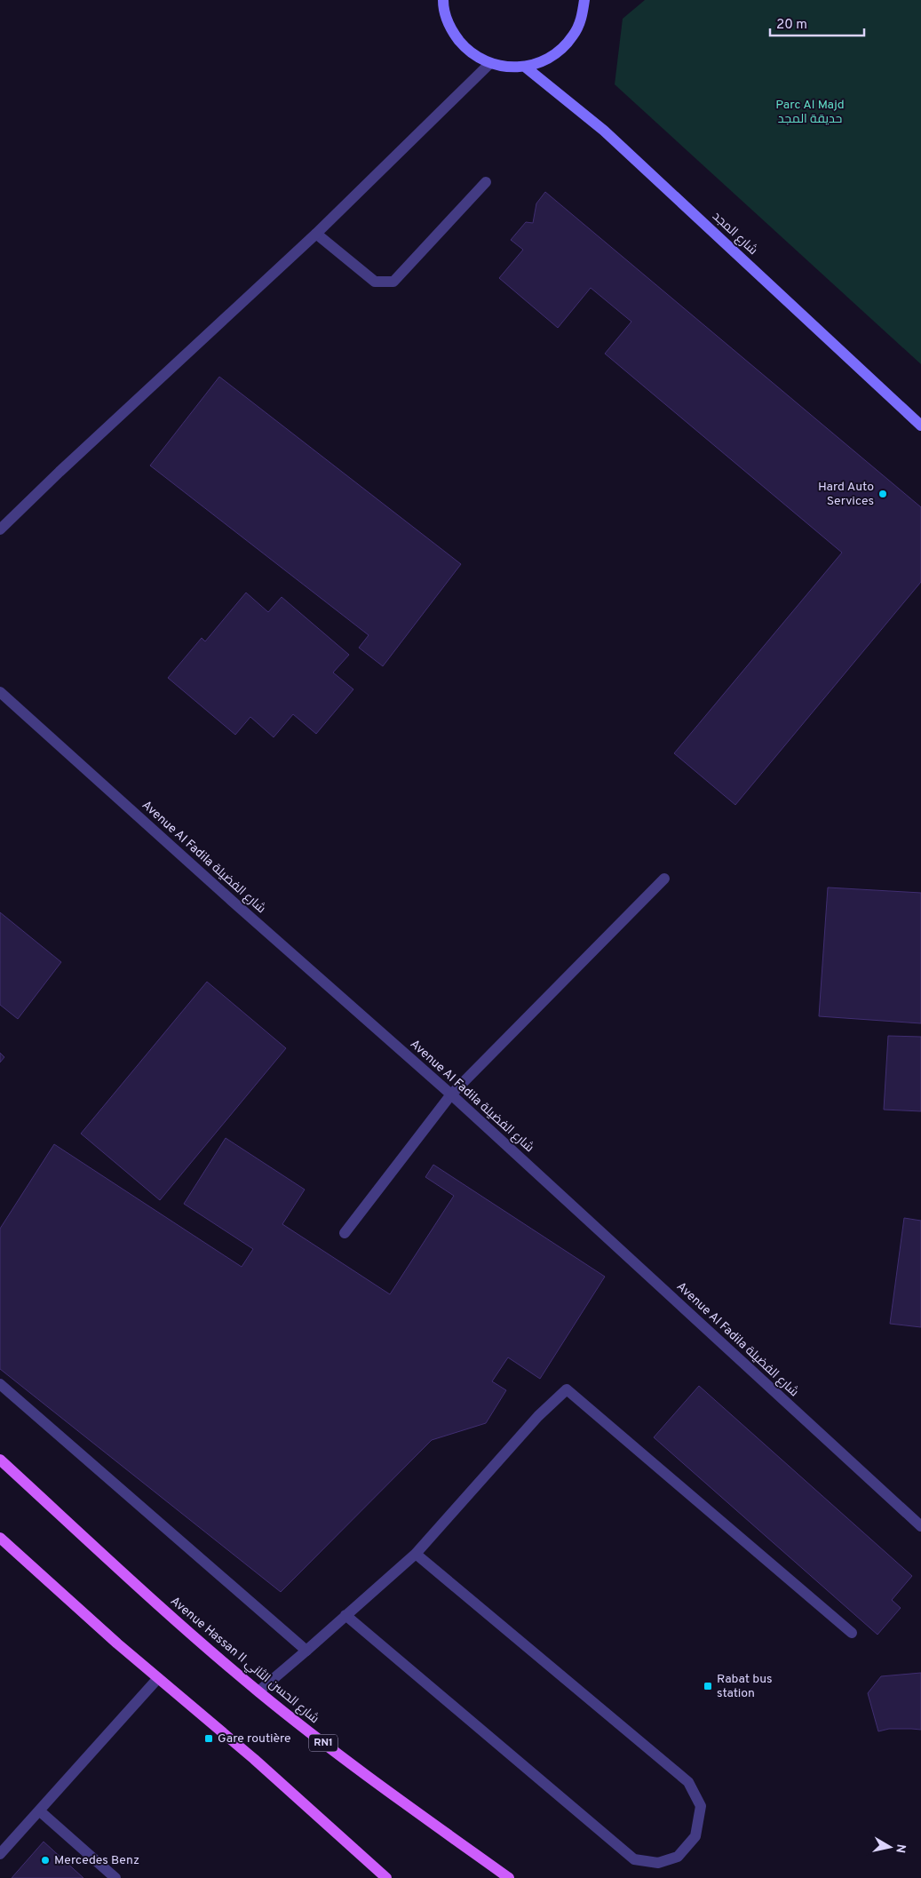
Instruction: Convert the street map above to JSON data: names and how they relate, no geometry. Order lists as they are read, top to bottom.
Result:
{
  "streets": {
    "main road": ["شارع المجد", "Avenue Hassan II شارع الحسن الثاني", "RN1"],
    "street": ["Avenue Al Fadila شارع الفضيلة"]
  },
  "parks": ["Parc Al Majd حديقة المجد"],
  "places": {
    "other": ["Hard Auto Services", "Mercedes Benz"],
    "transit": ["Rabat bus station", "Gare routière"]
  },
  "scale_bar": "20 m",
  "north": "right"
}
